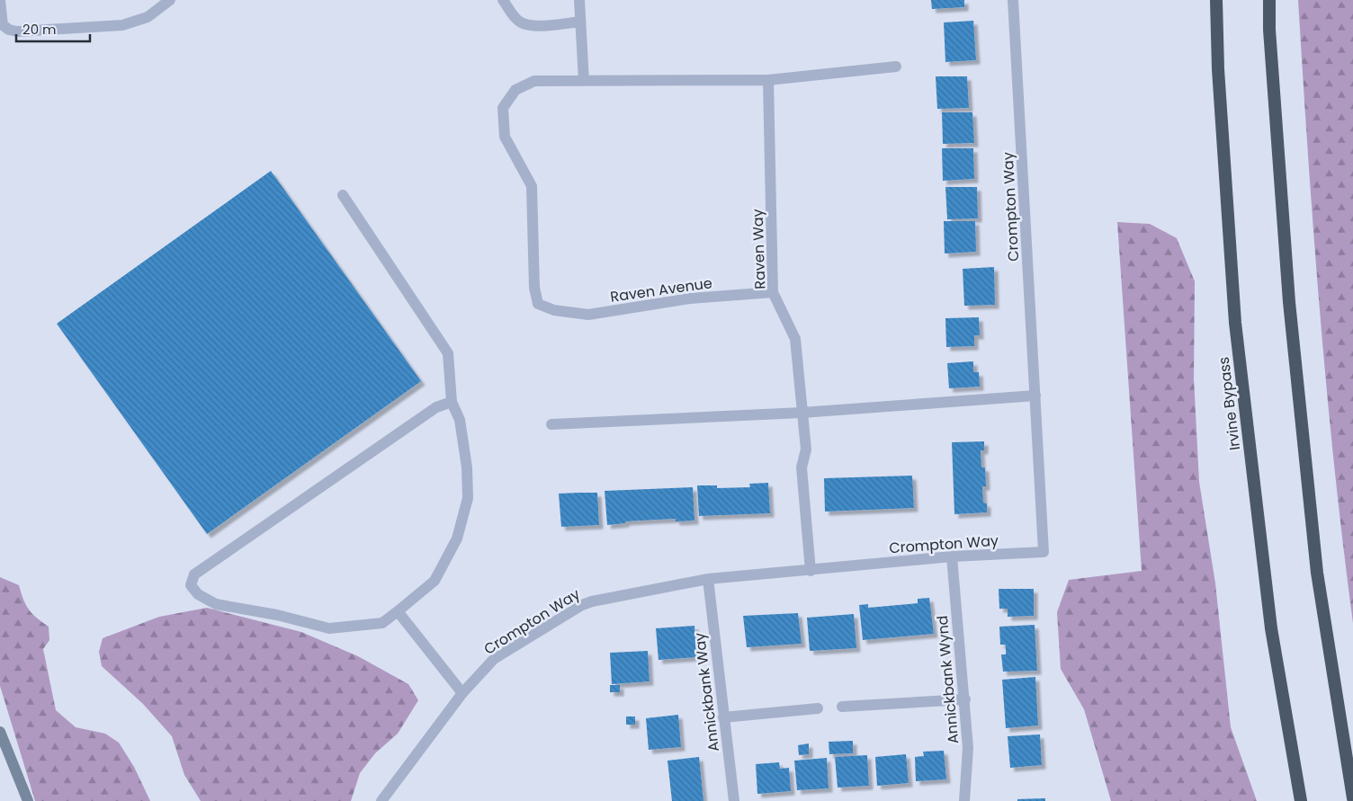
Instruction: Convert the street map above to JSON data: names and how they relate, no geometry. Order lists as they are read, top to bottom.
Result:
{
  "streets": {
    "highway": ["Irvine Bypass"],
    "street": [
      "Crompton Way",
      "Raven Way",
      "Raven Avenue",
      "Annickbank Wynd",
      "Annickbank Way"
    ]
  },
  "crossings": [
    ["Crompton Way", "Raven Way"],
    ["Crompton Way", "Annickbank Wynd"],
    ["Crompton Way", "Annickbank Way"],
    ["Raven Way", "Raven Avenue"]
  ],
  "scale_bar": "20 m"
}
